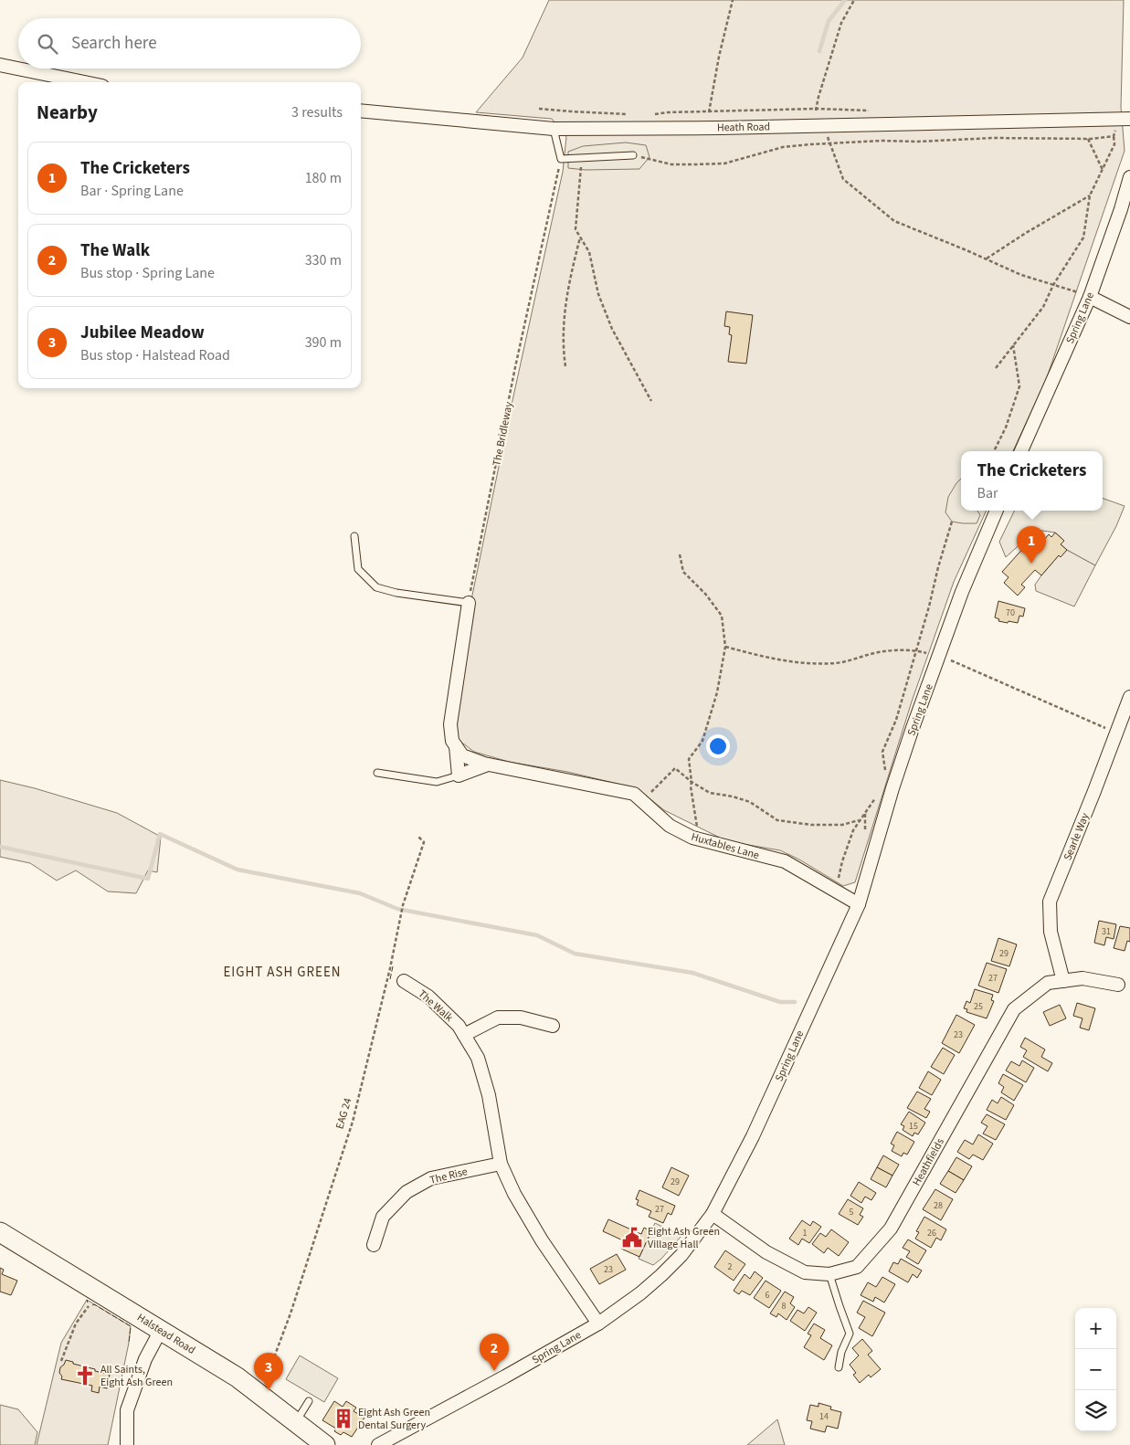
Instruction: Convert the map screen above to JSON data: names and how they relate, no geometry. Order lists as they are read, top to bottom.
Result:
{
  "streets": {
    "main road": ["Halstead Road"],
    "street": [
      "Heath Road",
      "Spring Lane",
      "Searle Way",
      "Huxtables Lane",
      "The Walk",
      "Heathfields",
      "The Rise"
    ],
    "path": ["The Bridleway", "EAG 24"]
  },
  "crossings": [
    ["Spring Lane", "Huxtables Lane"],
    ["Spring Lane", "The Walk"],
    ["Spring Lane", "Heathfields"],
    ["Searle Way", "Heathfields"],
    ["The Walk", "The Rise"],
    ["EAG 24", "Halstead Road"]
  ],
  "districts": ["EIGHT ASH GREEN"],
  "places": {
    "public building": ["Eight Ash Green Village Hall"],
    "church": ["All Saints, Eight Ash Green"],
    "building": ["Eight Ash Green Dental Surgery"]
  },
  "house_numbers": [
    "70",
    "31",
    "29",
    "27",
    "25",
    "23",
    "15",
    "29",
    "28",
    "27",
    "5",
    "1",
    "26",
    "2",
    "23",
    "6",
    "8",
    "14"
  ],
  "page": {
    "search": "Search here",
    "heading": ["Nearby", "3 results"],
    "list": [
      {
        "mark": "1",
        "name": "The Cricketers",
        "note": "Bar · Spring Lane",
        "value": "180 m"
      },
      {
        "mark": "2",
        "name": "The Walk",
        "note": "Bus stop · Spring Lane",
        "value": "330 m"
      },
      {
        "mark": "3",
        "name": "Jubilee Meadow",
        "note": "Bus stop · Halstead Road",
        "value": "390 m"
      }
    ],
    "popup": ["The Cricketers", "Bar"],
    "pins": ["1", "2", "3"],
    "map_buttons": ["+", "−"]
  }
}
